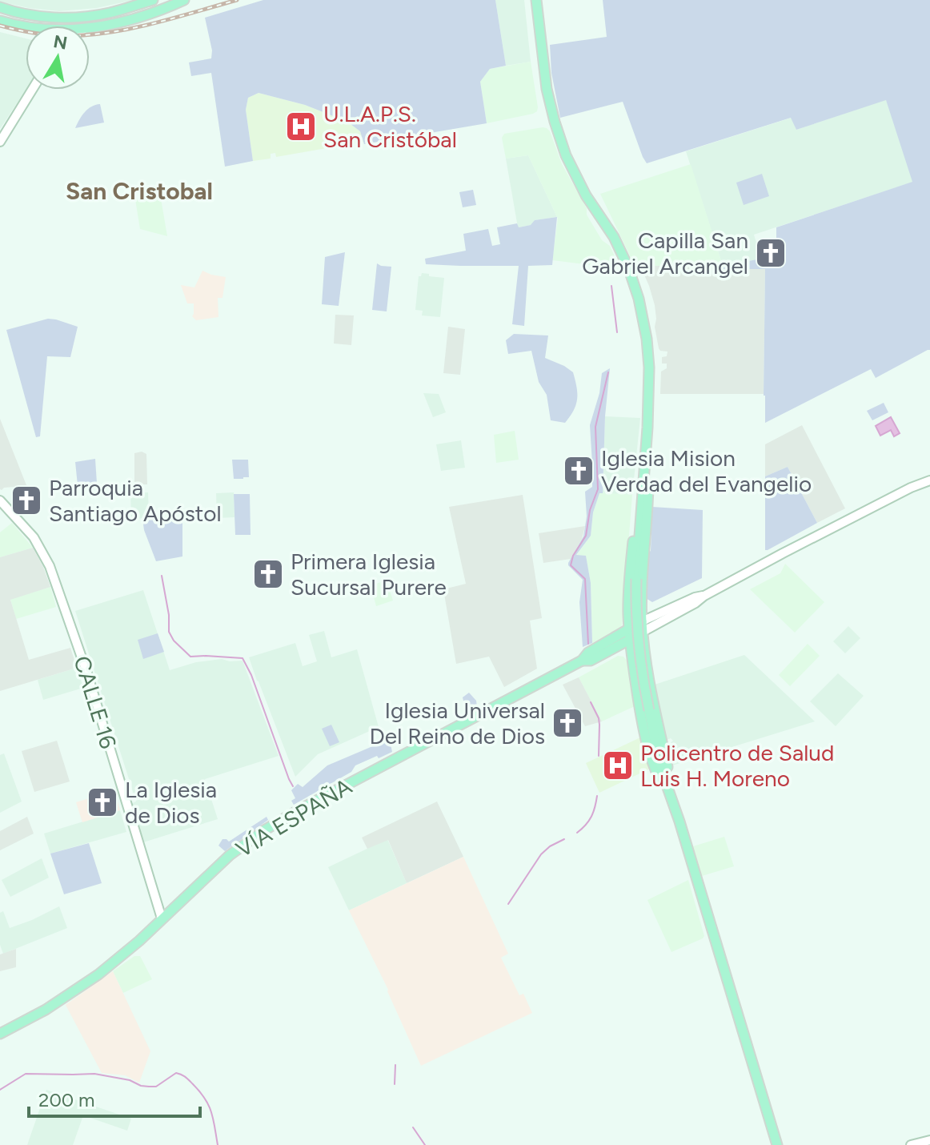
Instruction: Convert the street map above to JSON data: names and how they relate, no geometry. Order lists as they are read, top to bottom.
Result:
{
  "streets": {
    "main road": ["CALLE 16", "VÍA ESPAÑA"]
  },
  "crossings": [
    ["CALLE 16", "VÍA ESPAÑA"]
  ],
  "districts": ["San Cristobal"],
  "places": {
    "hospital": ["U.L.A.P.S. San Cristóbal", "Policentro de Salud Luis H. Moreno"],
    "church": [
      "Capilla San Gabriel Arcangel",
      "Iglesia Mision Verdad del Evangelio",
      "Parroquia Santiago Apóstol",
      "Primera Iglesia Sucursal Purere",
      "Iglesia Universal Del Reino de Dios",
      "La Iglesia de Dios"
    ]
  },
  "scale_bar": "200 m",
  "north": "top"
}
